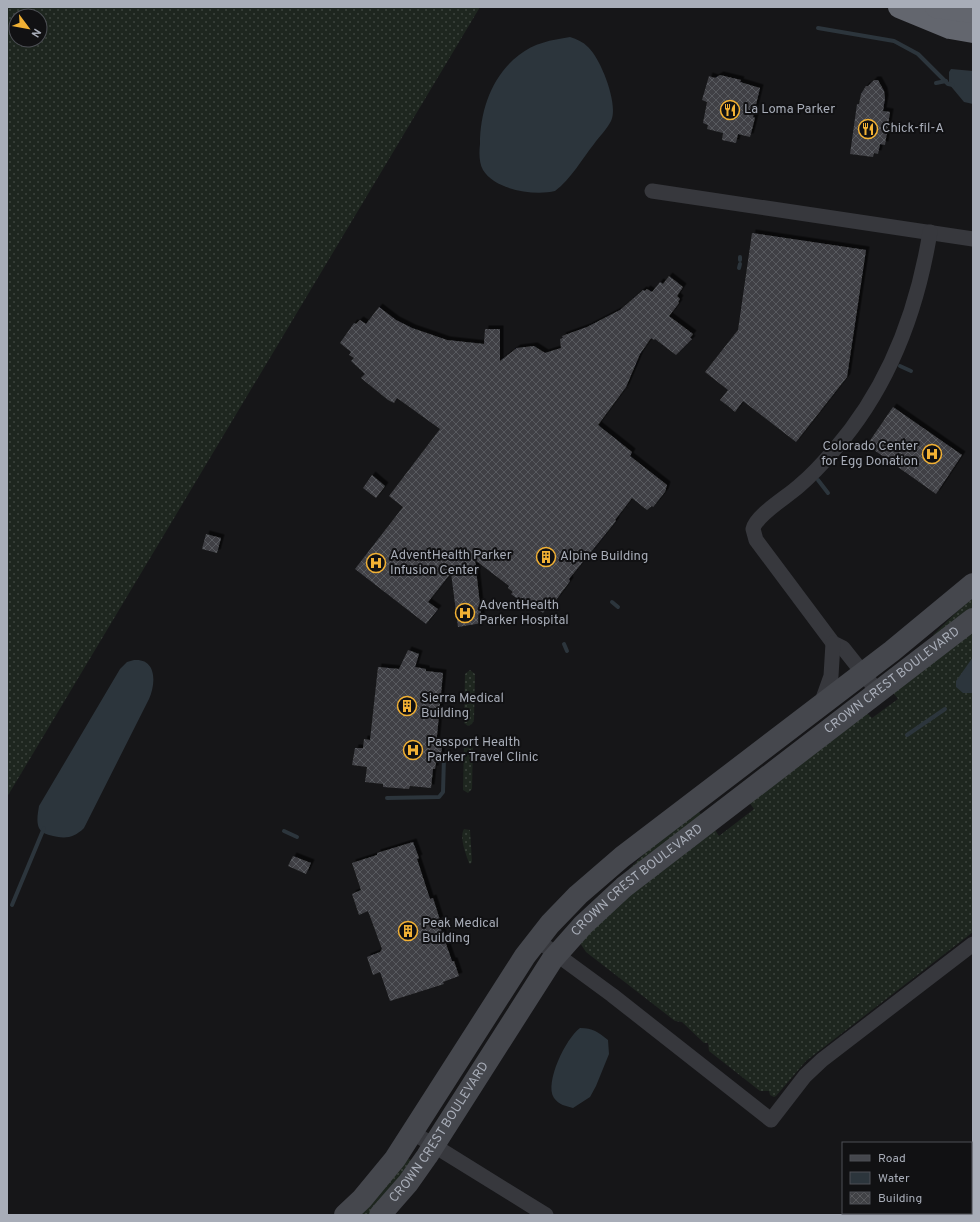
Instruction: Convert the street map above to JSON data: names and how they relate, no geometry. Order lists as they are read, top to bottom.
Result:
{
  "streets": {
    "main road": ["CROWN CREST BOULEVARD"]
  },
  "places": {
    "restaurant": ["La Loma Parker", "Chick-fil-A"],
    "hospital": [
      "Colorado Center for Egg Donation",
      "AdventHealth Parker Infusion Center",
      "AdventHealth Parker Hospital",
      "Passport Health Parker Travel Clinic"
    ],
    "building": ["Alpine Building", "Sierra Medical Building", "Peak Medical Building"]
  },
  "legend": ["Road", "Water", "Building"],
  "north": "bottom right"
}
